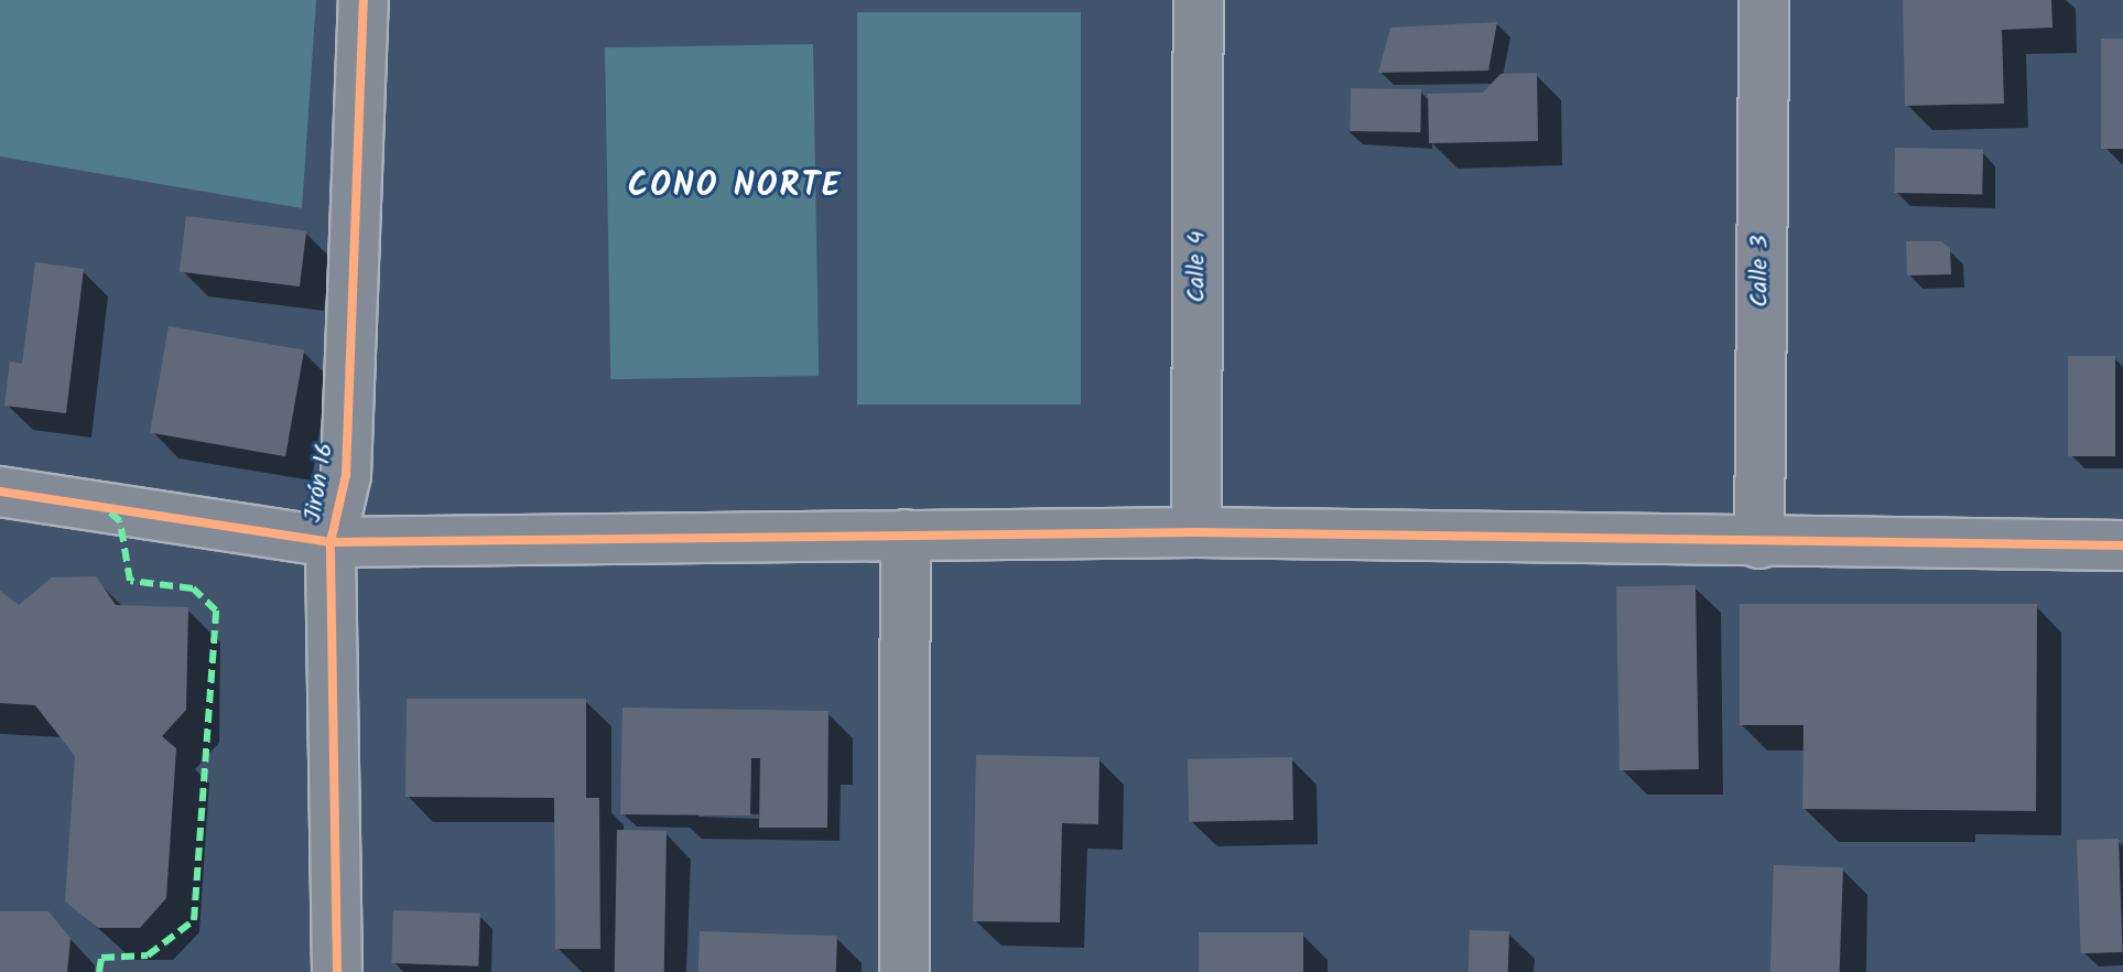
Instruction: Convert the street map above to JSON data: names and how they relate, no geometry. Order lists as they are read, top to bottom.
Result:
{
  "streets": {
    "street": ["Calle 4", "Calle 3", "Jirón 16"]
  },
  "districts": ["CONO NORTE"]
}
